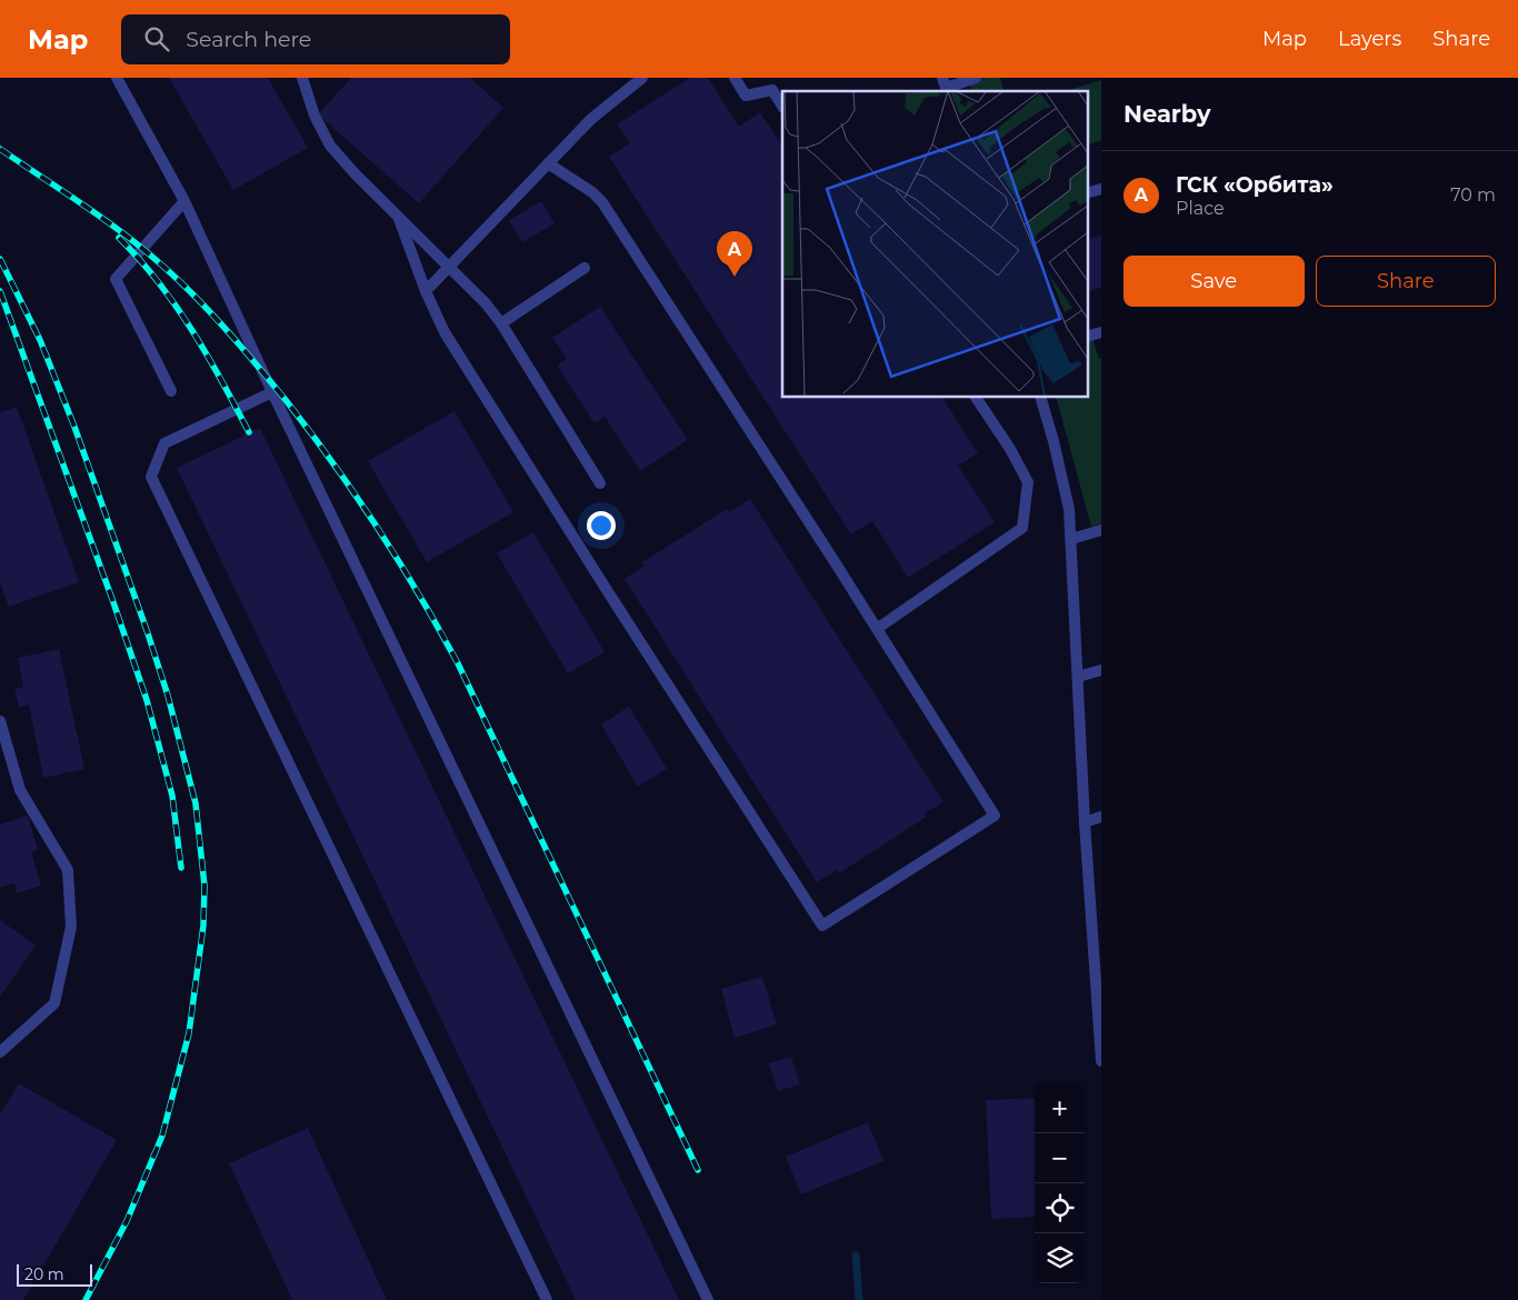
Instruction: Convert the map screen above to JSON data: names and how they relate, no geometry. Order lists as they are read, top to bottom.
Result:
{
  "scale_bar": "20 m",
  "page": {
    "header": "Map",
    "search": "Search here",
    "nav": ["Map", "Layers", "Share"],
    "heading": "Nearby",
    "list": [
      {
        "mark": "A",
        "name": "ГСК «Орбита»",
        "note": "Place",
        "value": "70 m"
      }
    ],
    "pins": "A",
    "buttons": ["Save", "Share"],
    "map_buttons": ["+", "−"],
    "scale": "20 m"
  }
}
